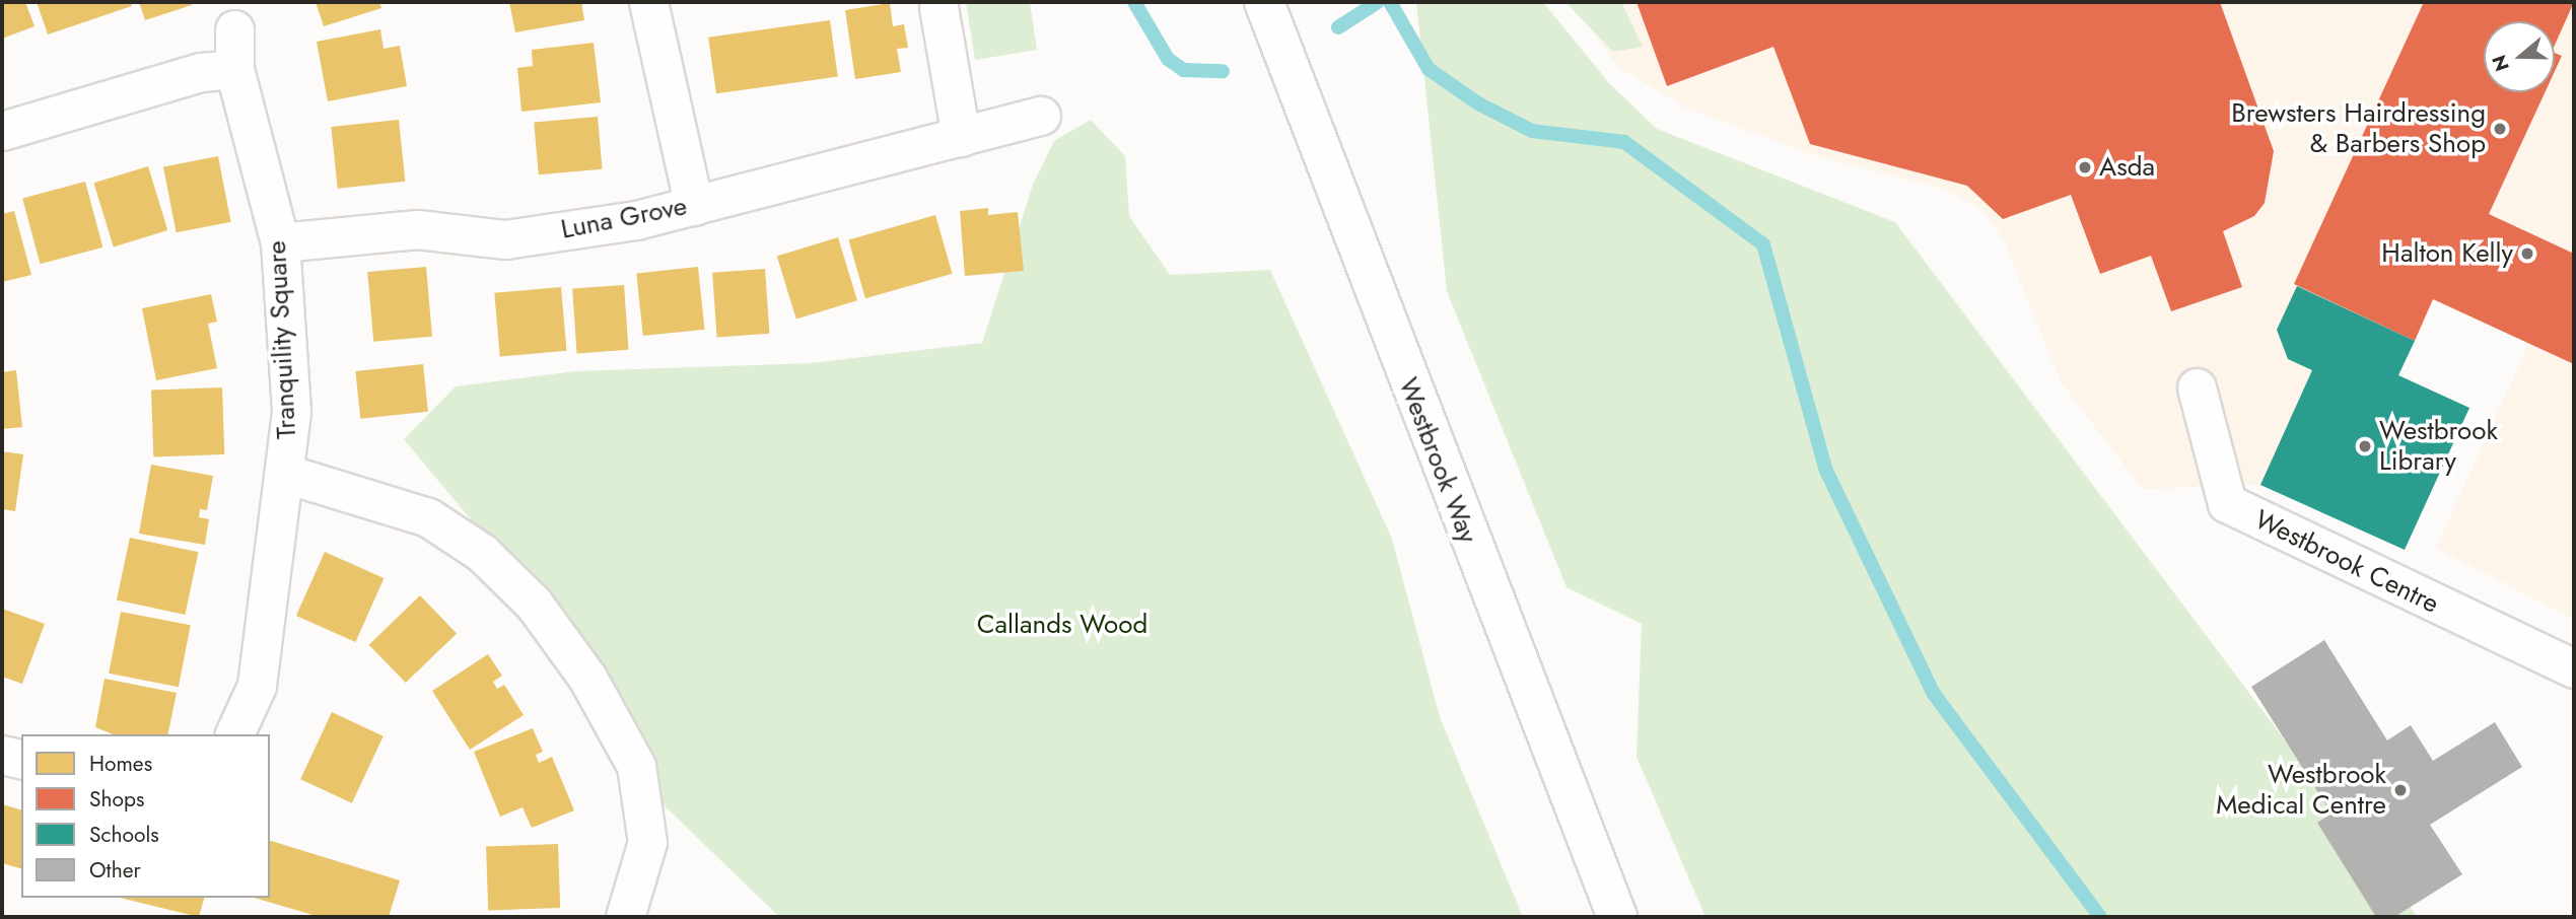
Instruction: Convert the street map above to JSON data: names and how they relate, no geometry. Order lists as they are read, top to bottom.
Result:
{
  "streets": {
    "street": [
      "Luna Grove",
      "Tranquility Square",
      "Westbrook Way",
      "Westbrook Centre"
    ]
  },
  "crossings": [
    ["Luna Grove", "Tranquility Square"]
  ],
  "parks": ["Callands Wood"],
  "places": [
    "Brewsters Hairdressing & Barbers Shop",
    "Asda",
    "Halton Kelly",
    "Westbrook Library",
    "Westbrook Medical Centre"
  ],
  "legend": [
    "Homes",
    "Shops",
    "Schools",
    "Other"
  ],
  "north": "left"
}
